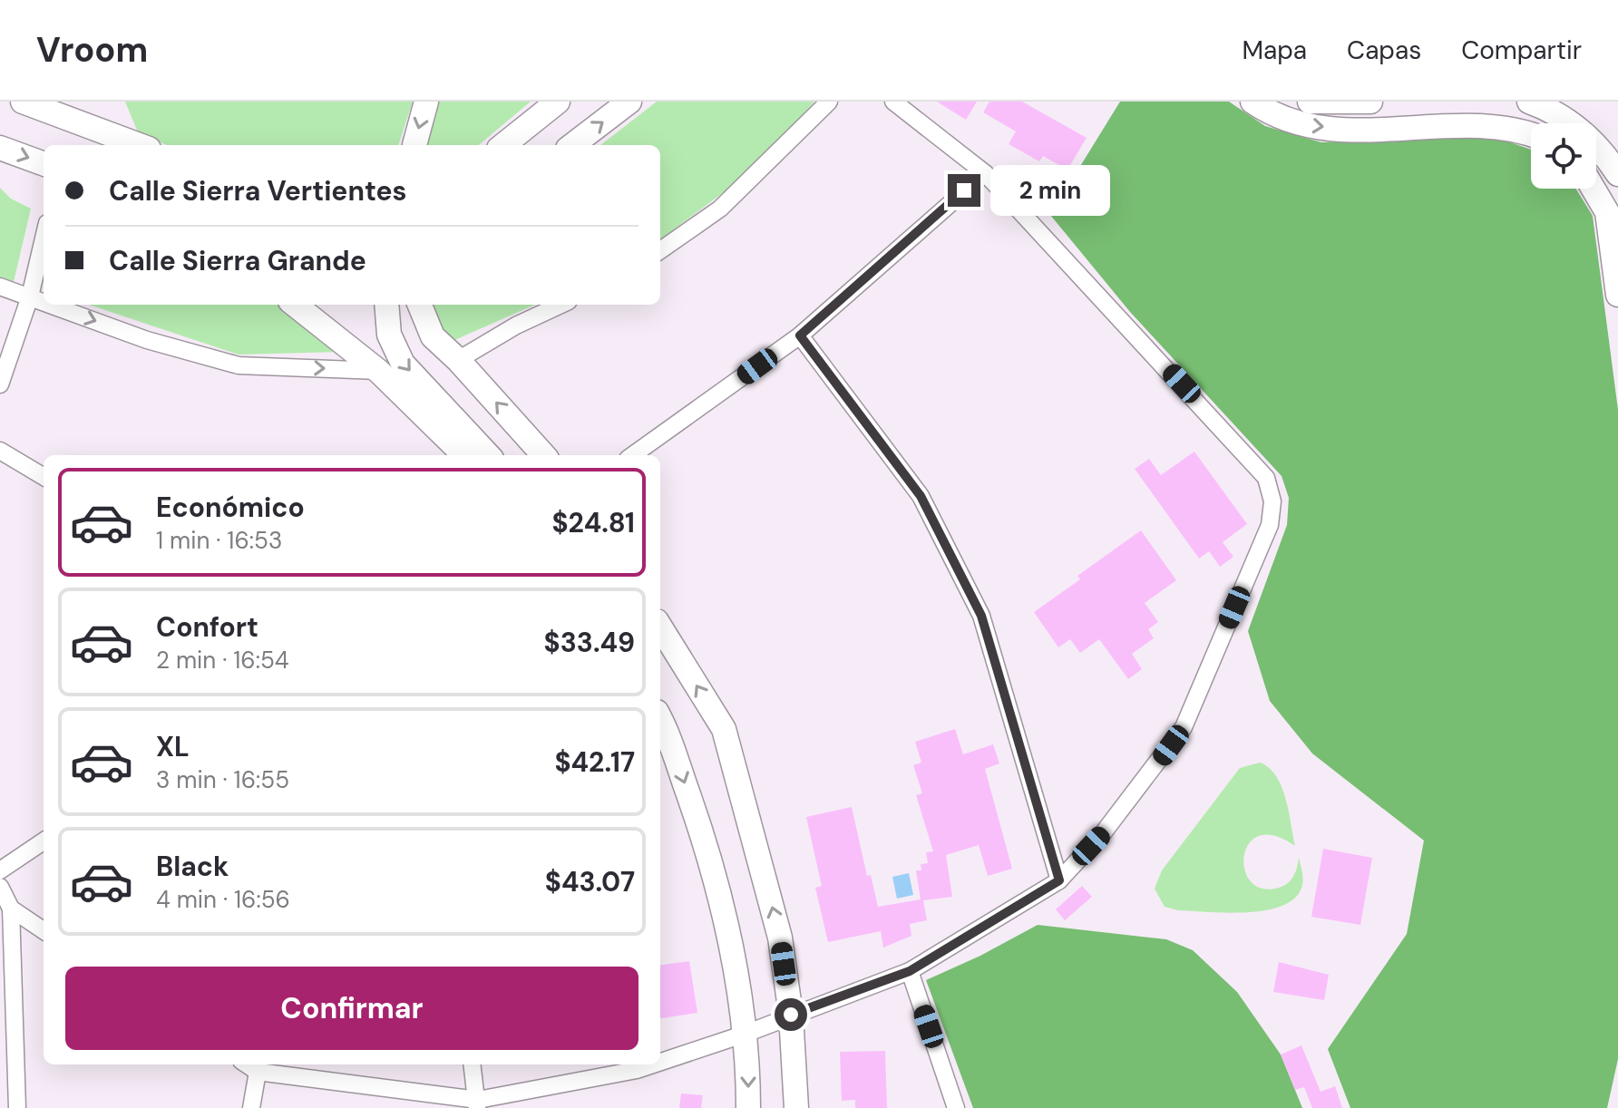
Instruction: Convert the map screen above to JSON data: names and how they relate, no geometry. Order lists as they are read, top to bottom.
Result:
{
  "page": {
    "header": "Vroom",
    "nav": ["Mapa", "Capas", "Compartir"],
    "banner": ["Calle Sierra Vertientes", "Calle Sierra Grande"],
    "bubble": "2 min",
    "list": [
      {
        "name": "Económico",
        "note": "1 min · 16:53",
        "value": "$24.81"
      },
      {
        "name": "Confort",
        "note": "2 min · 16:54",
        "value": "$33.49"
      },
      {
        "name": "XL",
        "note": "3 min · 16:55",
        "value": "$42.17"
      },
      {
        "name": "Black",
        "note": "4 min · 16:56",
        "value": "$43.07"
      }
    ],
    "buttons": "Confirmar"
  }
}
